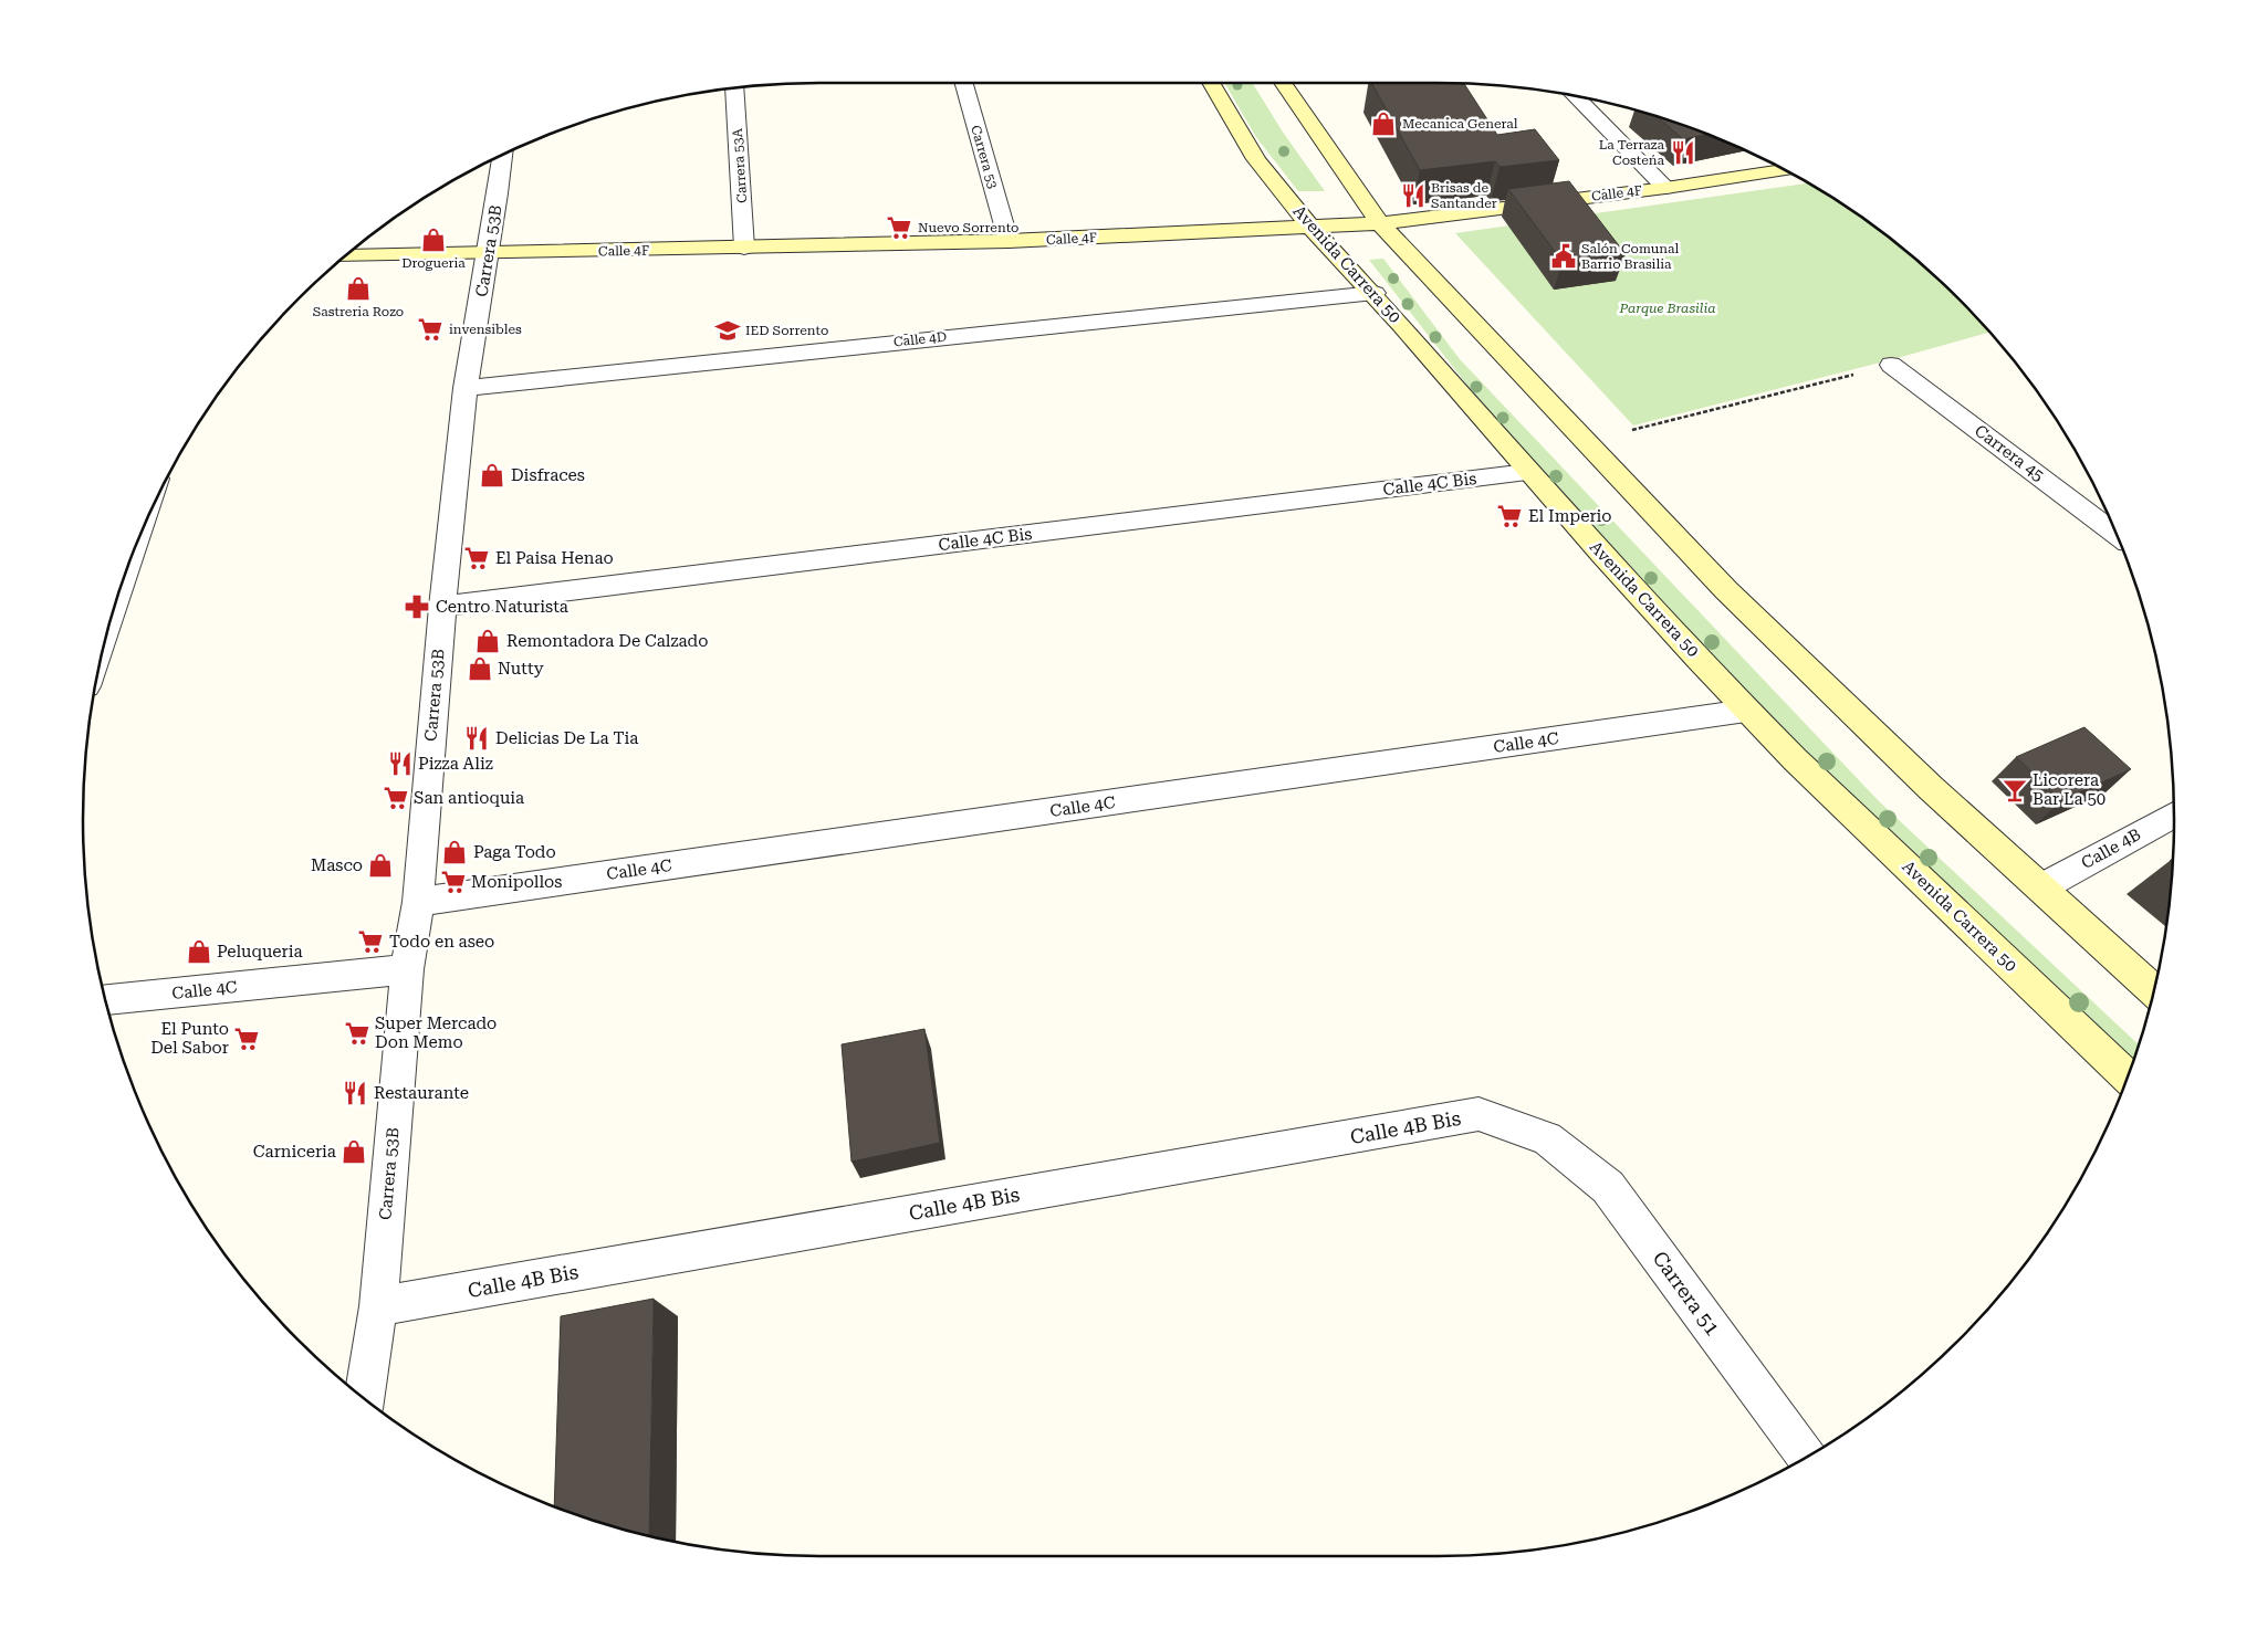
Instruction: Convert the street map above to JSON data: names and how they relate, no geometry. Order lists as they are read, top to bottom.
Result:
{
  "streets": {
    "main road": ["Calle 4F", "Avenida Carrera 50"],
    "street": [
      "Carrera 53",
      "Carrera 53A",
      "Carrera 53B",
      "Calle 4D",
      "Carrera 45",
      "Calle 4C Bis",
      "Calle 4C",
      "Calle 4B",
      "Calle 4B Bis",
      "Carrera 51"
    ]
  },
  "crossings": [
    ["Carrera 53", "Calle 4F"],
    ["Carrera 53A", "Calle 4F"],
    ["Calle 4F", "Carrera 53B"],
    ["Calle 4F", "Avenida Carrera 50"],
    ["Carrera 53B", "Calle 4D"],
    ["Carrera 53B", "Calle 4C Bis"],
    ["Carrera 53B", "Calle 4C"],
    ["Carrera 53B", "Calle 4B Bis"],
    ["Avenida Carrera 50", "Calle 4D"],
    ["Avenida Carrera 50", "Calle 4C Bis"],
    ["Avenida Carrera 50", "Calle 4C"],
    ["Calle 4B Bis", "Carrera 51"]
  ],
  "parks": ["Parque Brasilia"],
  "places": {
    "shop": [
      "Mecanica General",
      "Drogueria",
      "Sastreria Rozo",
      "Disfraces",
      "Remontadora De Calzado",
      "Nutty",
      "Paga Todo",
      "Masco",
      "Peluqueria",
      "Carniceria"
    ],
    "restaurant": [
      "La Terraza Costeńa",
      "Brisas de Santander",
      "Delicias De La Tia",
      "Pizza Aliz",
      "Restaurante"
    ],
    "supermarket": [
      "Nuevo Sorrento",
      "invensibles",
      "El Imperio",
      "El Paisa Henao",
      "San antioquia",
      "Monipollos",
      "Todo en aseo",
      "Super Mercado Don Memo",
      "El Punto Del Sabor"
    ],
    "public building": ["Salón Comunal Barrio Brasilia"],
    "school or university": ["IED Sorrento"],
    "pharmacy": ["Centro Naturista"],
    "bar": ["Licorera Bar La 50"]
  }
}
